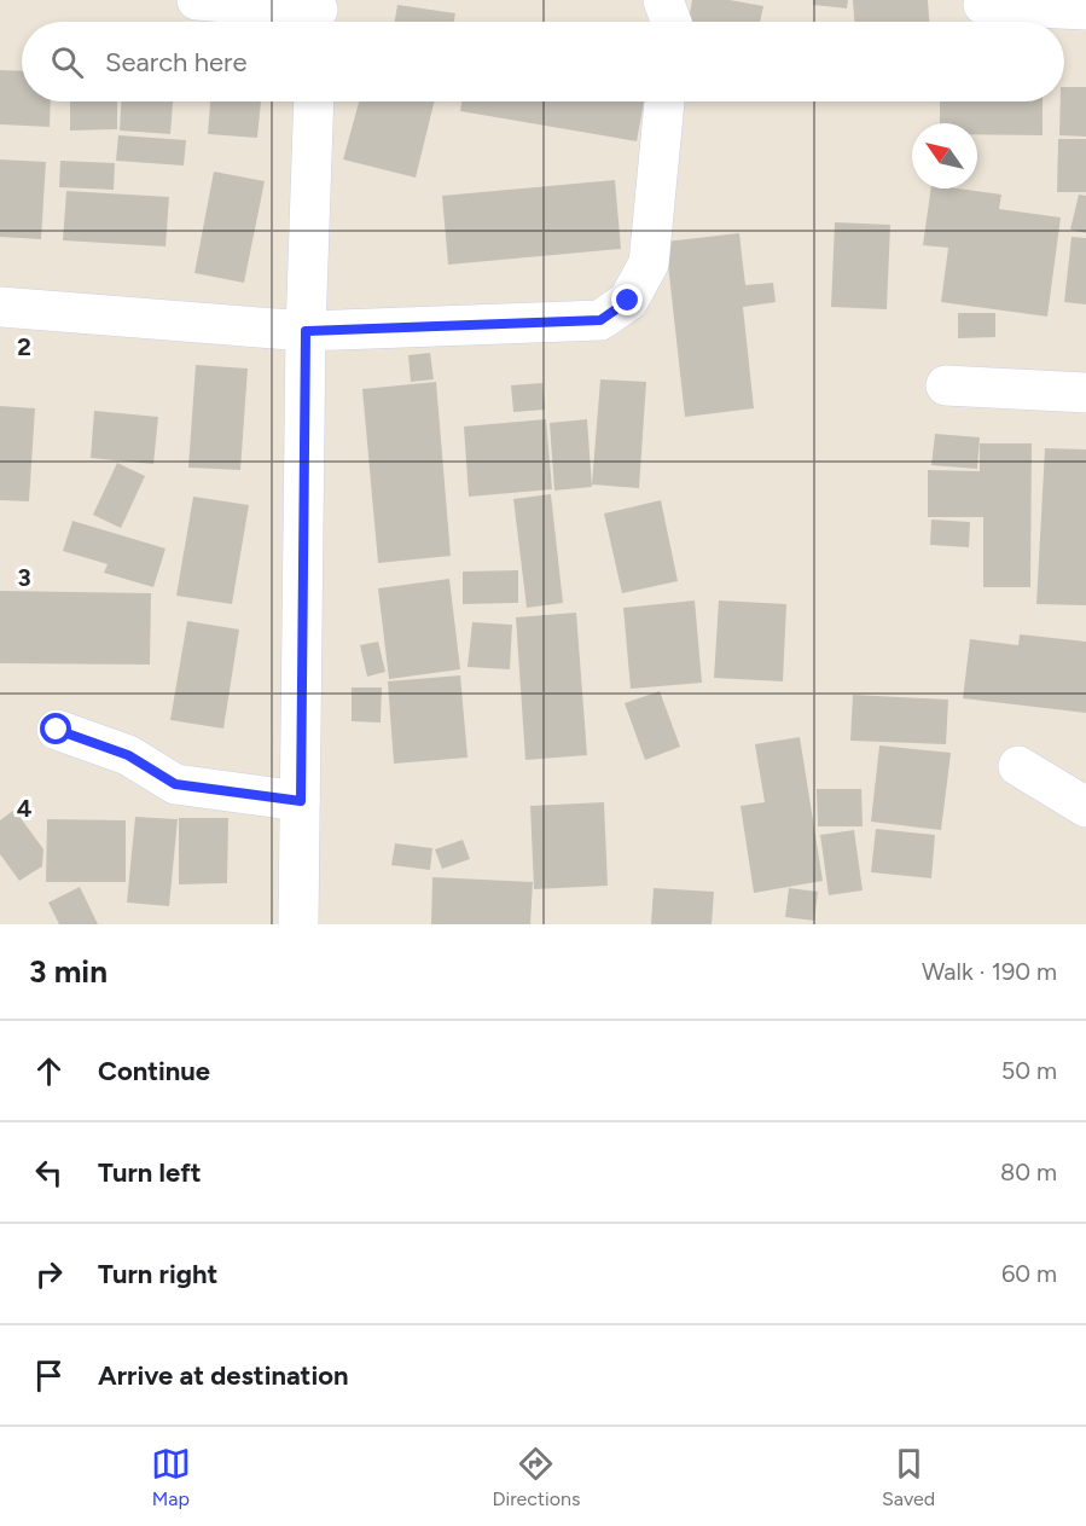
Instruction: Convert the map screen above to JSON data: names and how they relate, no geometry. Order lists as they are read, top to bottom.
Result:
{
  "north": "top left",
  "page": {
    "search": "Search here",
    "heading": ["3 min", "Walk · 190 m"],
    "list": [
      ["Continue", "50 m"],
      ["Turn left", "80 m"],
      ["Turn right", "60 m"],
      "Arrive at destination"
    ],
    "nav": ["Map", "Directions", "Saved"]
  },
  "grid": {
    "rows": ["2", "3", "4"]
  }
}
